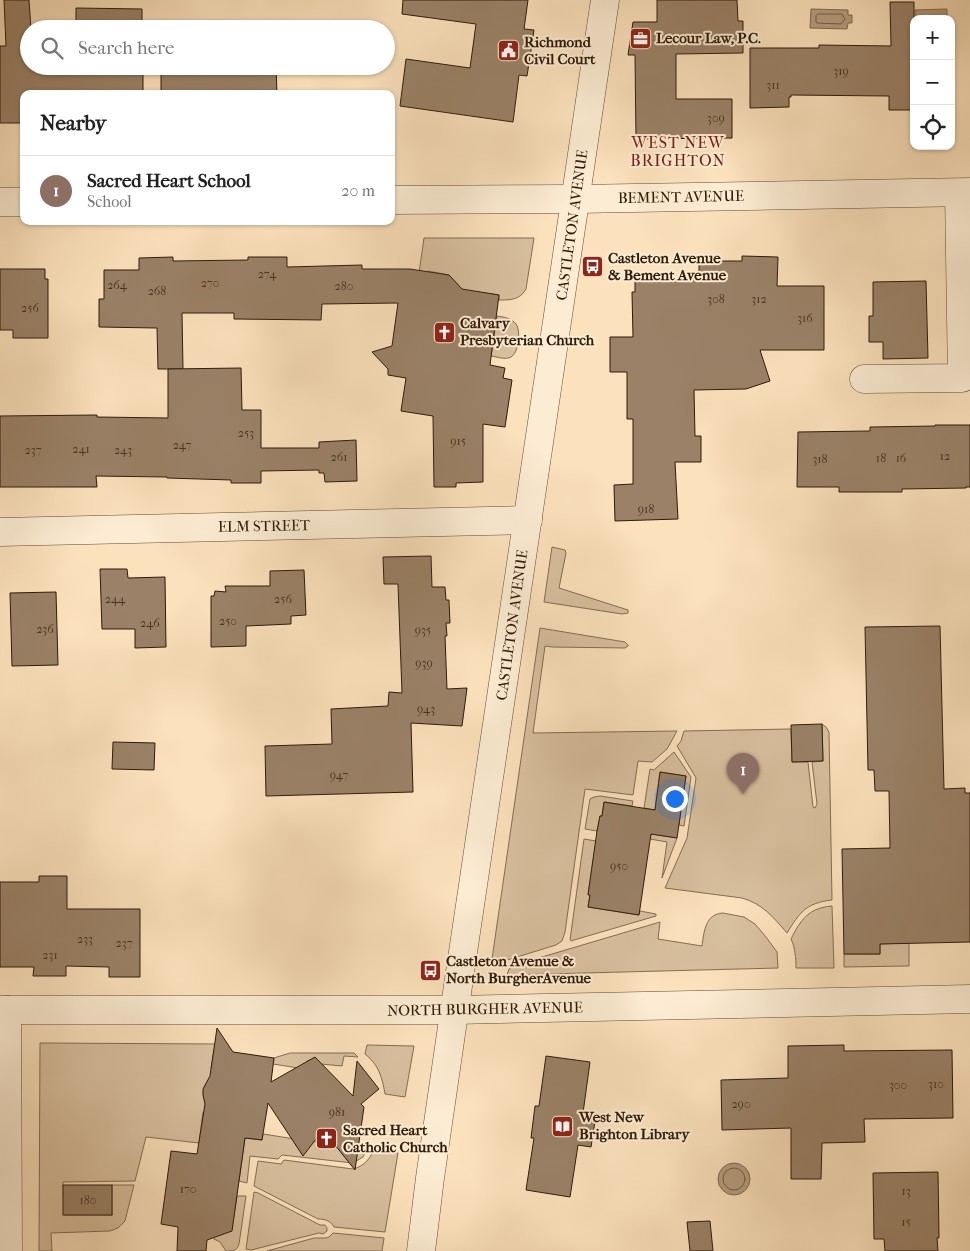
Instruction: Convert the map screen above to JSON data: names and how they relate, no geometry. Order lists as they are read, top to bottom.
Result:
{
  "streets": {
    "street": [
      "BEMENT AVENUE",
      "CASTLETON AVENUE",
      "ELM STREET",
      "NORTH BURGHER AVENUE"
    ]
  },
  "crossings": [
    ["BEMENT AVENUE", "CASTLETON AVENUE"],
    ["CASTLETON AVENUE", "ELM STREET"],
    ["CASTLETON AVENUE", "NORTH BURGHER AVENUE"]
  ],
  "districts": ["WEST NEW BRIGHTON"],
  "places": {
    "office": ["Lecour Law, P.C."],
    "public building": ["Richmond Civil Court"],
    "bus stop": ["Castleton Avenue & Bement Avenue", "Castleton Avenue & North BurgherAvenue"],
    "church": ["Calvary Presbyterian Church", "Sacred Heart Catholic Church"],
    "library": ["West New Brighton Library"]
  },
  "house_numbers": [
    "319",
    "311",
    "309",
    "274",
    "270",
    "264",
    "280",
    "268",
    "308",
    "312",
    "256",
    "316",
    "253",
    "915",
    "247",
    "241",
    "237",
    "243",
    "12",
    "261",
    "18",
    "16",
    "318",
    "918",
    "244",
    "256",
    "250",
    "246",
    "236",
    "935",
    "939",
    "943",
    "947",
    "950",
    "233",
    "237",
    "231",
    "310",
    "300",
    "290",
    "981",
    "170",
    "13",
    "180",
    "15"
  ],
  "page": {
    "map_buttons": ["+", "−"],
    "search": "Search here",
    "heading": "Nearby",
    "list": [
      {
        "mark": "1",
        "name": "Sacred Heart School",
        "note": "School",
        "value": "20 m"
      }
    ],
    "pins": "1"
  }
}
